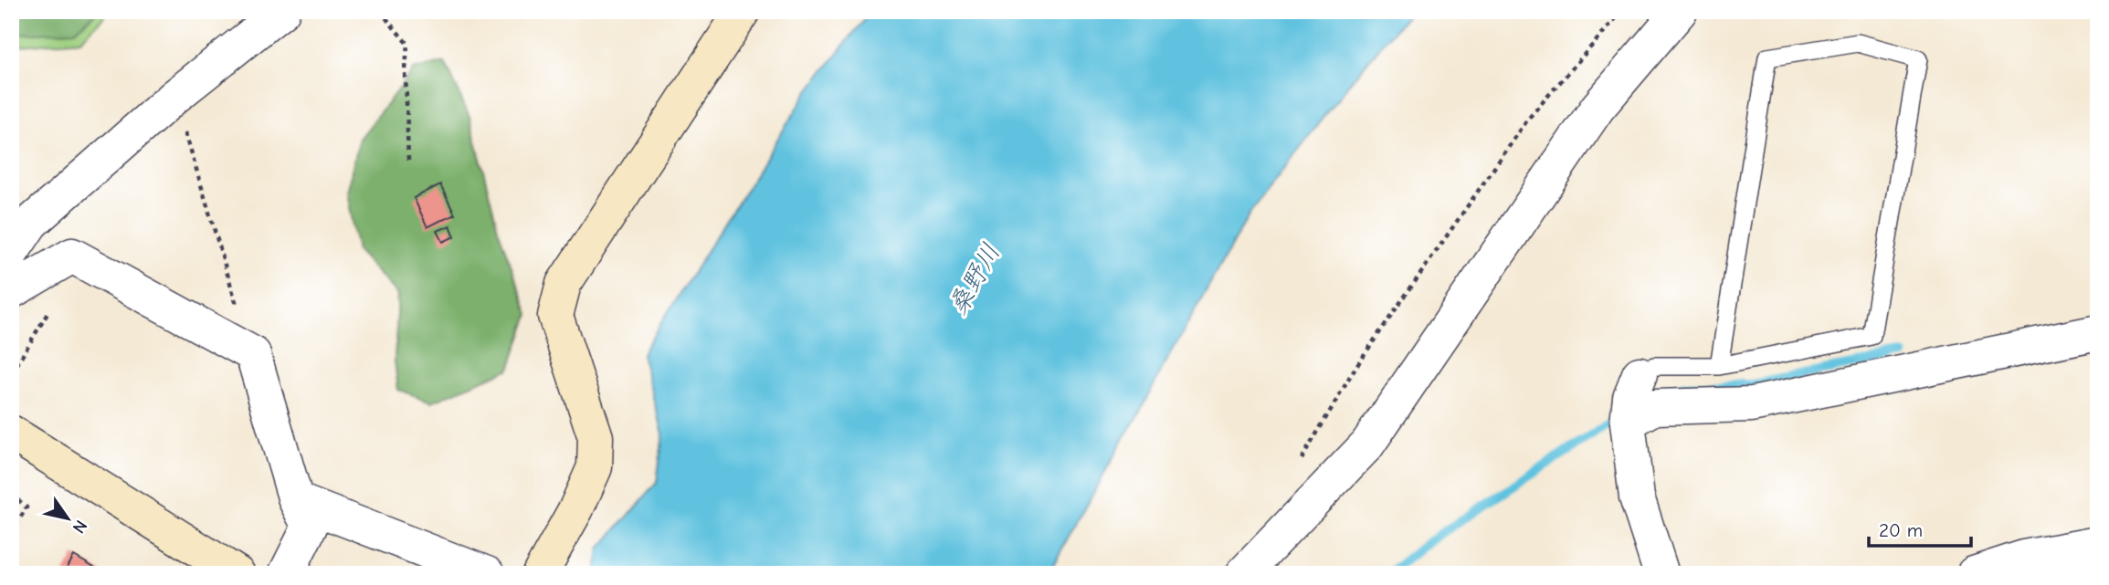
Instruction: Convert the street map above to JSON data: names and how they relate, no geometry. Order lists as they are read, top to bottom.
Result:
{
  "water": ["桑野川"],
  "scale_bar": "20 m",
  "north": "bottom right"
}
